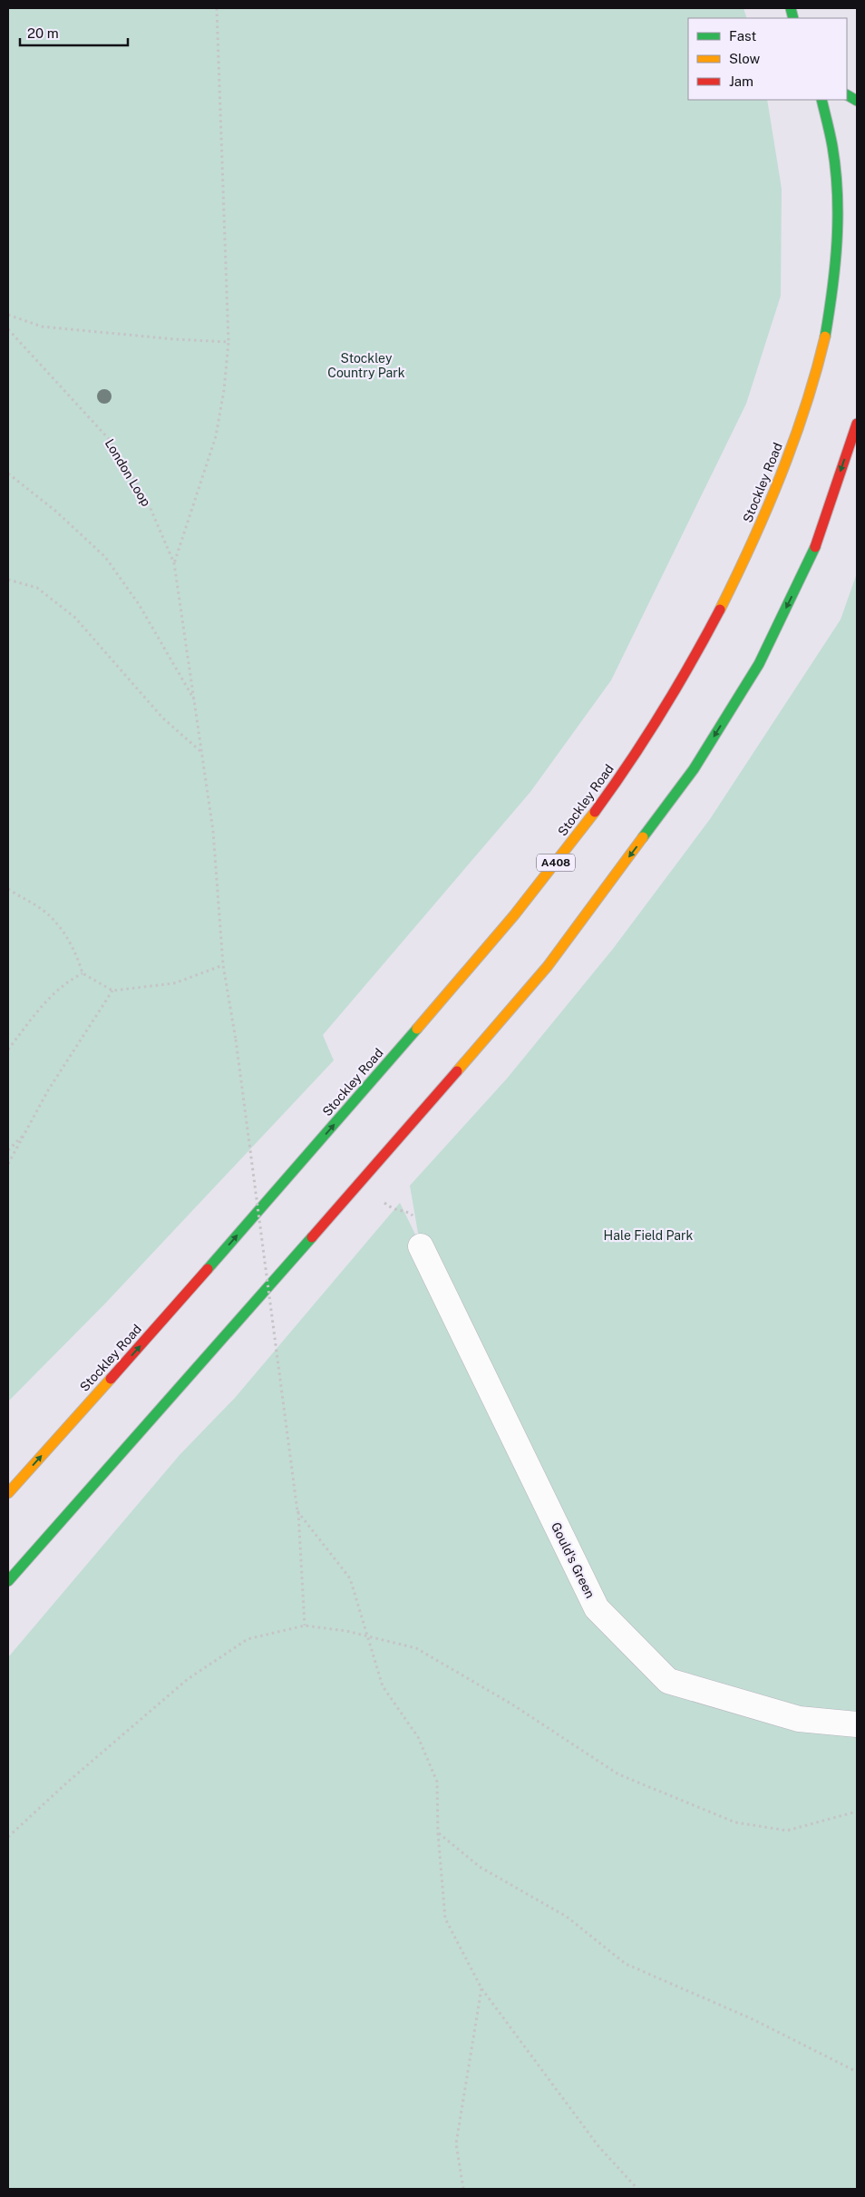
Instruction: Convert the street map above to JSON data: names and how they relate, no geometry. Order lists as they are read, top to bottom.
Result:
{
  "streets": {
    "main road": ["Stockley Road", "A408"],
    "street": ["Gould's Green"],
    "path": ["London Loop"]
  },
  "parks": ["Stockley Country Park", "Hale Field Park"],
  "legend": ["Fast", "Slow", "Jam"],
  "scale_bar": "20 m"
}
